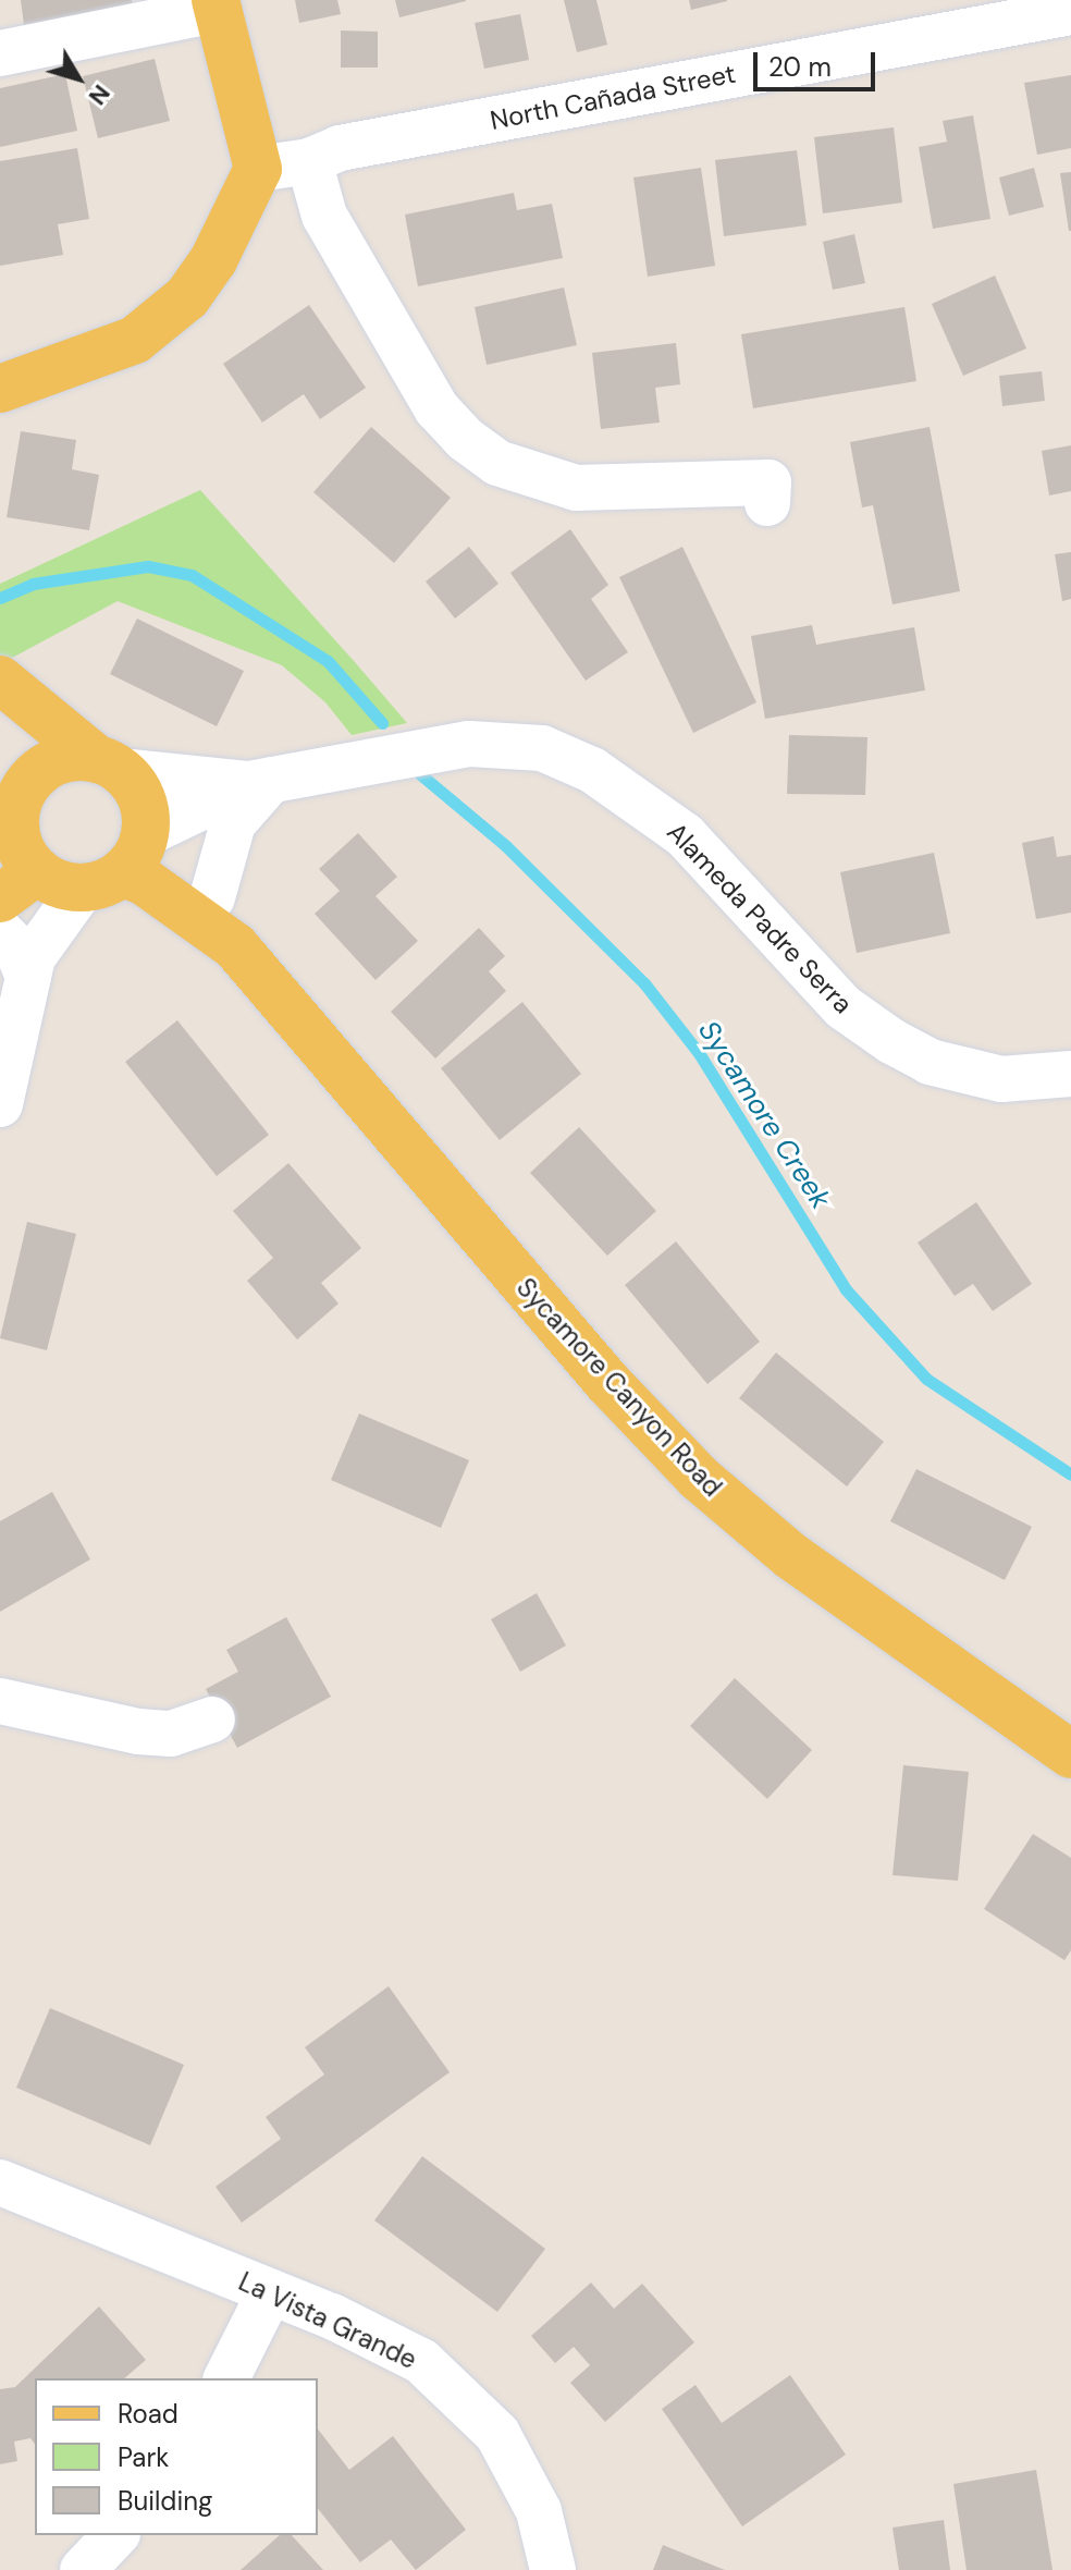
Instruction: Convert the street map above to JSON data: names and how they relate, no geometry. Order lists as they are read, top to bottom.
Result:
{
  "streets": {
    "main road": ["Sycamore Canyon Road"],
    "street": ["North Cañada Street", "Alameda Padre Serra", "La Vista Grande"]
  },
  "crossings": [
    ["Alameda Padre Serra", "Sycamore Canyon Road"]
  ],
  "water": ["Sycamore Creek"],
  "legend": ["Road", "Park", "Building"],
  "scale_bar": "20 m",
  "north": "bottom right"
}
